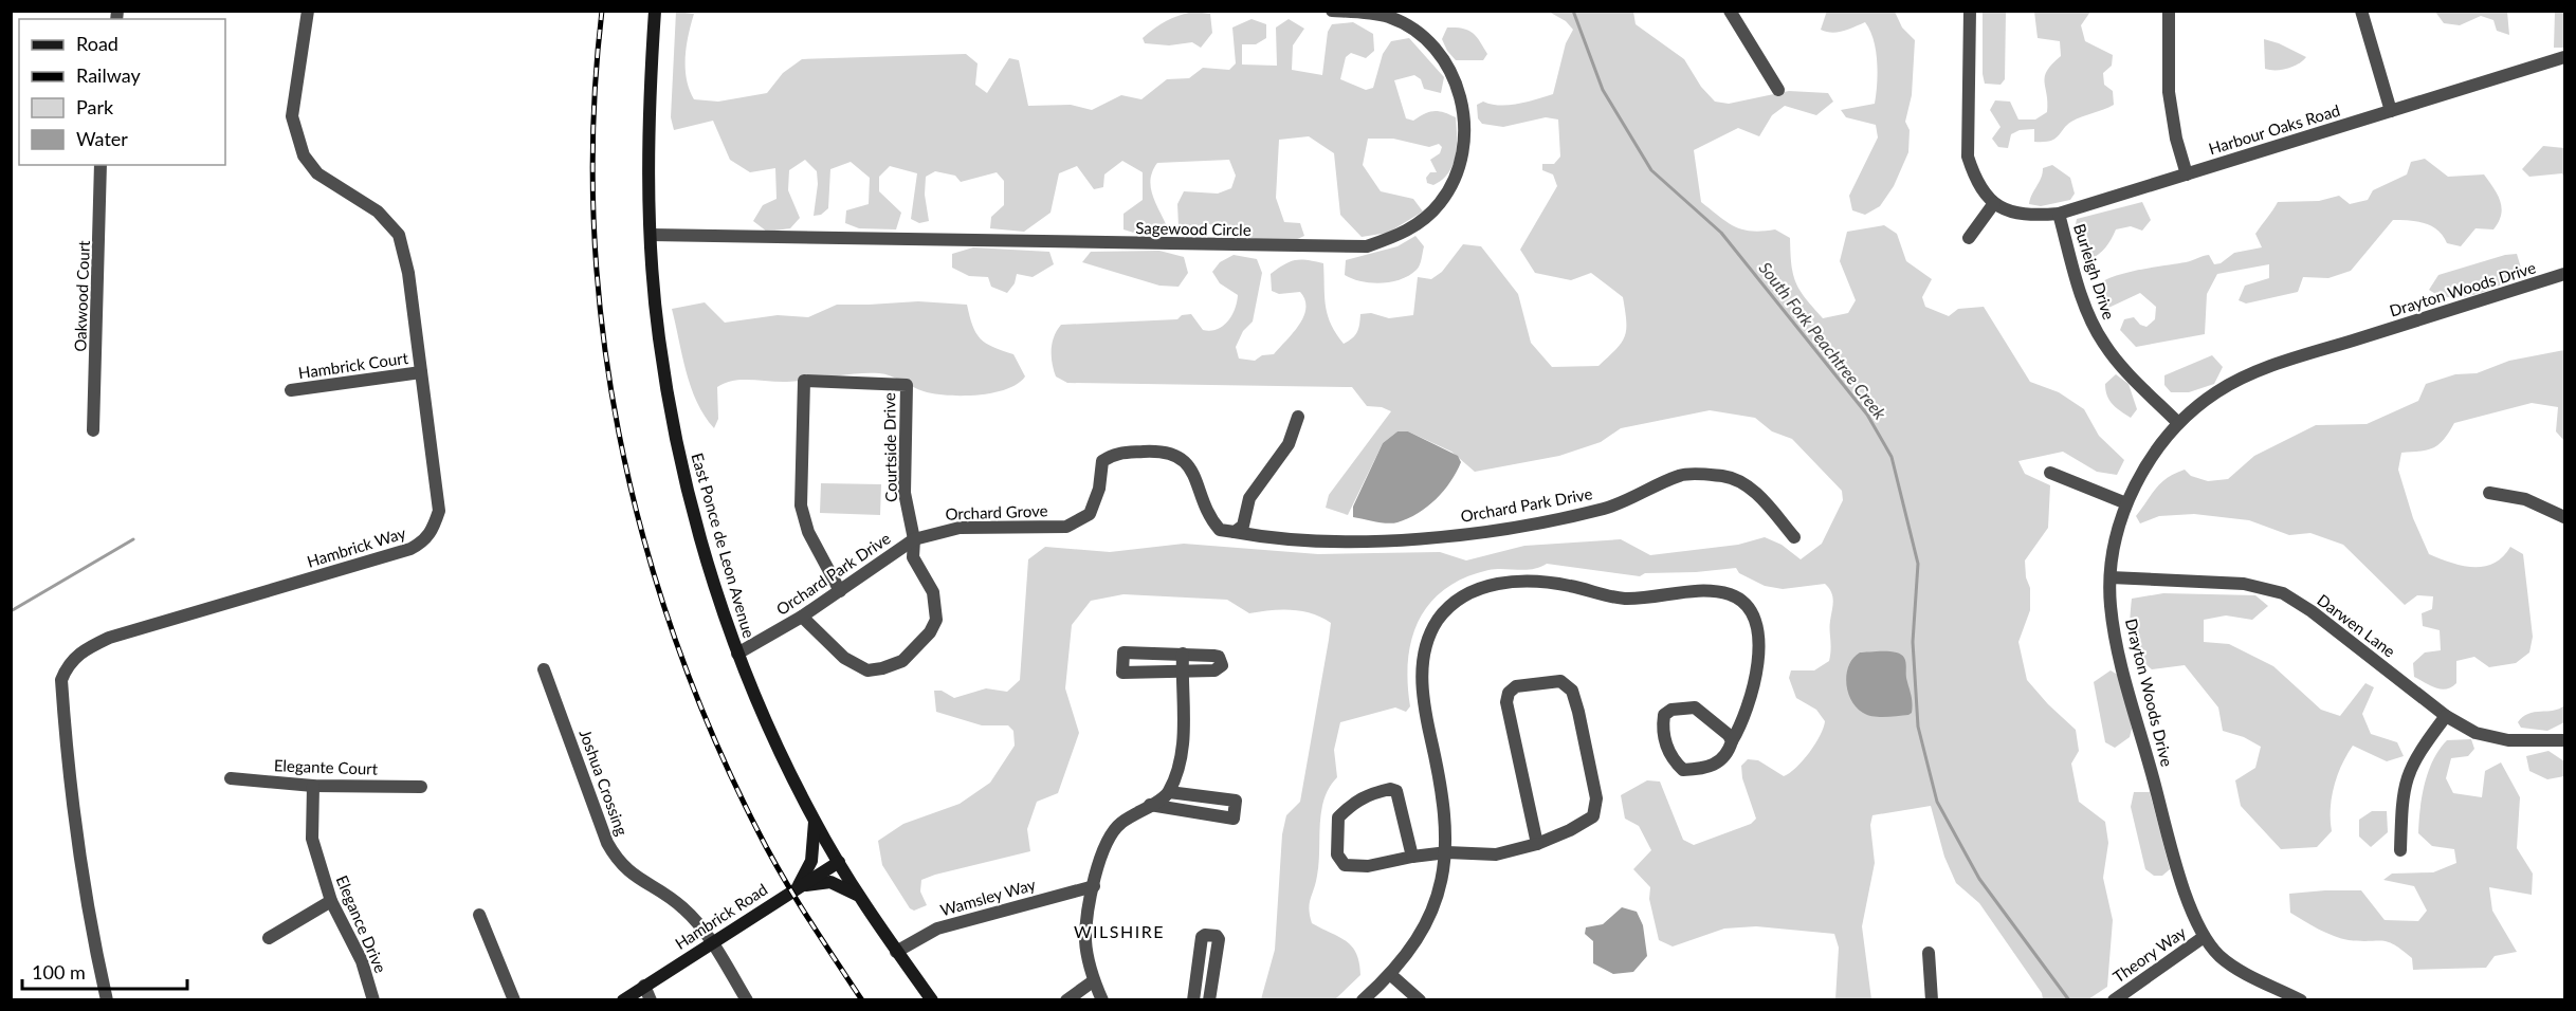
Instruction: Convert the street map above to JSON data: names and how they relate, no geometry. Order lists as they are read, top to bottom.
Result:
{
  "streets": {
    "main road": ["East Ponce de Leon Avenue", "Hambrick Road"],
    "street": [
      "Harbour Oaks Road",
      "Sagewood Circle",
      "Burleigh Drive",
      "Drayton Woods Drive",
      "Oakwood Court",
      "Hambrick Court",
      "Courtside Drive",
      "Orchard Park Drive",
      "Orchard Grove",
      "Hambrick Way",
      "Darwen Lane",
      "Elegante Court",
      "Joshua Crossing",
      "Wamsley Way",
      "Elegance Drive",
      "Theory Way"
    ]
  },
  "crossings": [
    ["Harbour Oaks Road", "Burleigh Drive"],
    ["Sagewood Circle", "East Ponce de Leon Avenue"],
    ["Burleigh Drive", "Drayton Woods Drive"],
    ["Drayton Woods Drive", "Darwen Lane"],
    ["Drayton Woods Drive", "Theory Way"],
    ["Hambrick Court", "Hambrick Way"],
    ["Courtside Drive", "Orchard Park Drive"],
    ["Courtside Drive", "Orchard Grove"],
    ["Orchard Park Drive", "Orchard Grove"],
    ["Orchard Park Drive", "East Ponce de Leon Avenue"],
    ["East Ponce de Leon Avenue", "Wamsley Way"],
    ["East Ponce de Leon Avenue", "Hambrick Road"],
    ["Elegante Court", "Elegance Drive"],
    ["Joshua Crossing", "Hambrick Road"]
  ],
  "districts": ["WILSHIRE"],
  "water": ["South Fork Peachtree Creek"],
  "legend": [
    "Road",
    "Railway",
    "Park",
    "Water"
  ],
  "scale_bar": "100 m"
}
